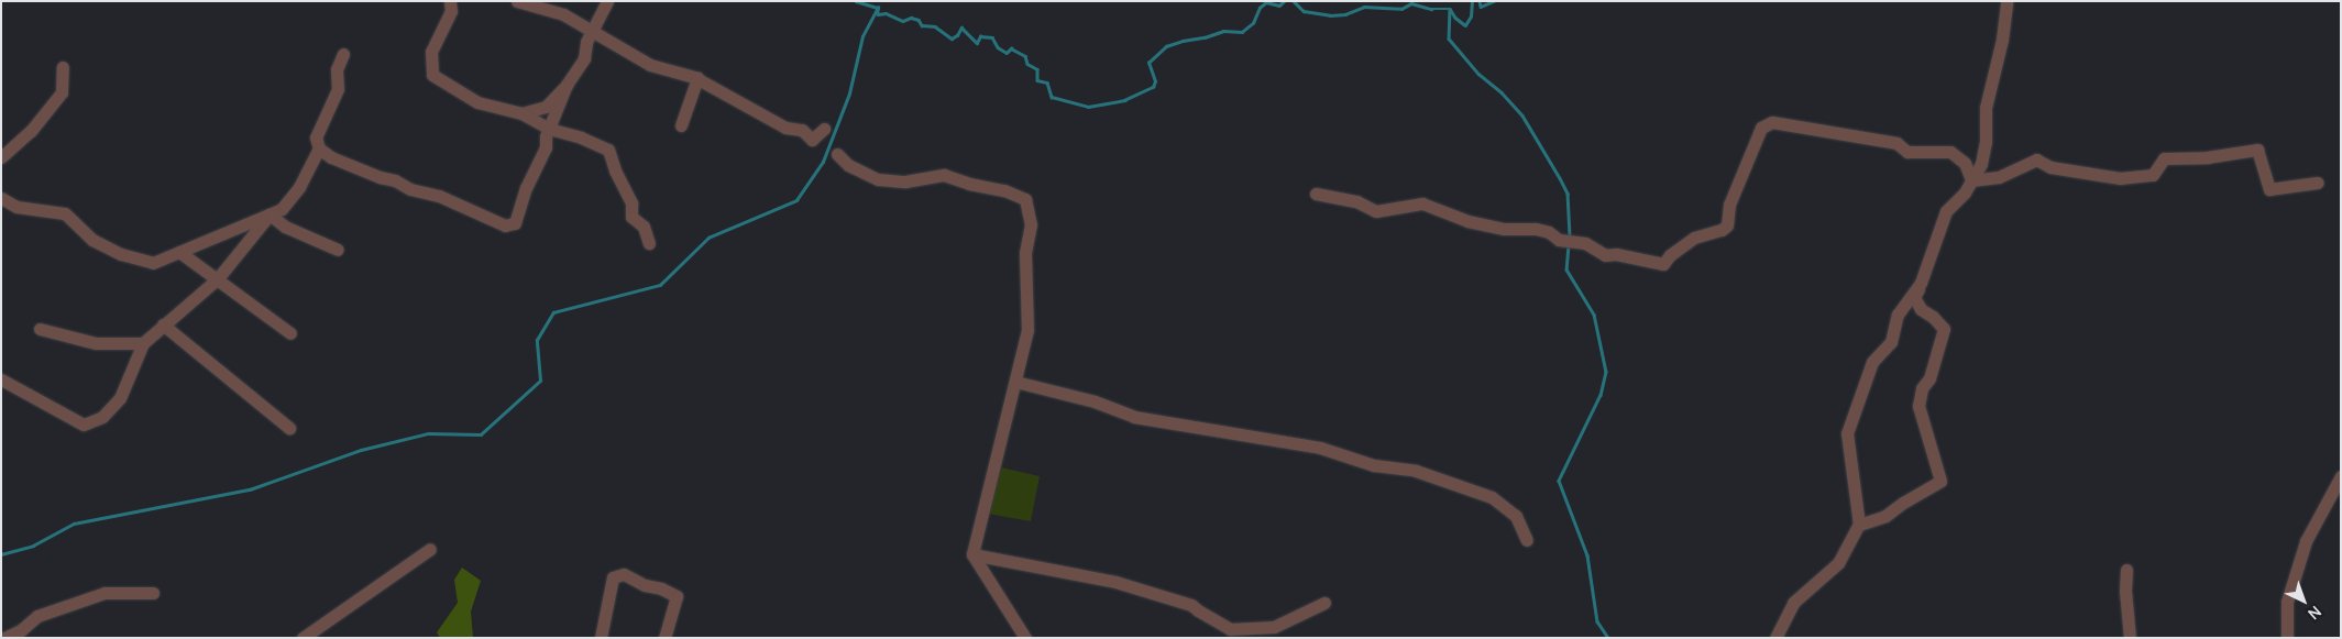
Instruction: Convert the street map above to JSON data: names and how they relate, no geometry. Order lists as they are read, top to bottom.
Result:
{
  "north": "bottom right"
}
